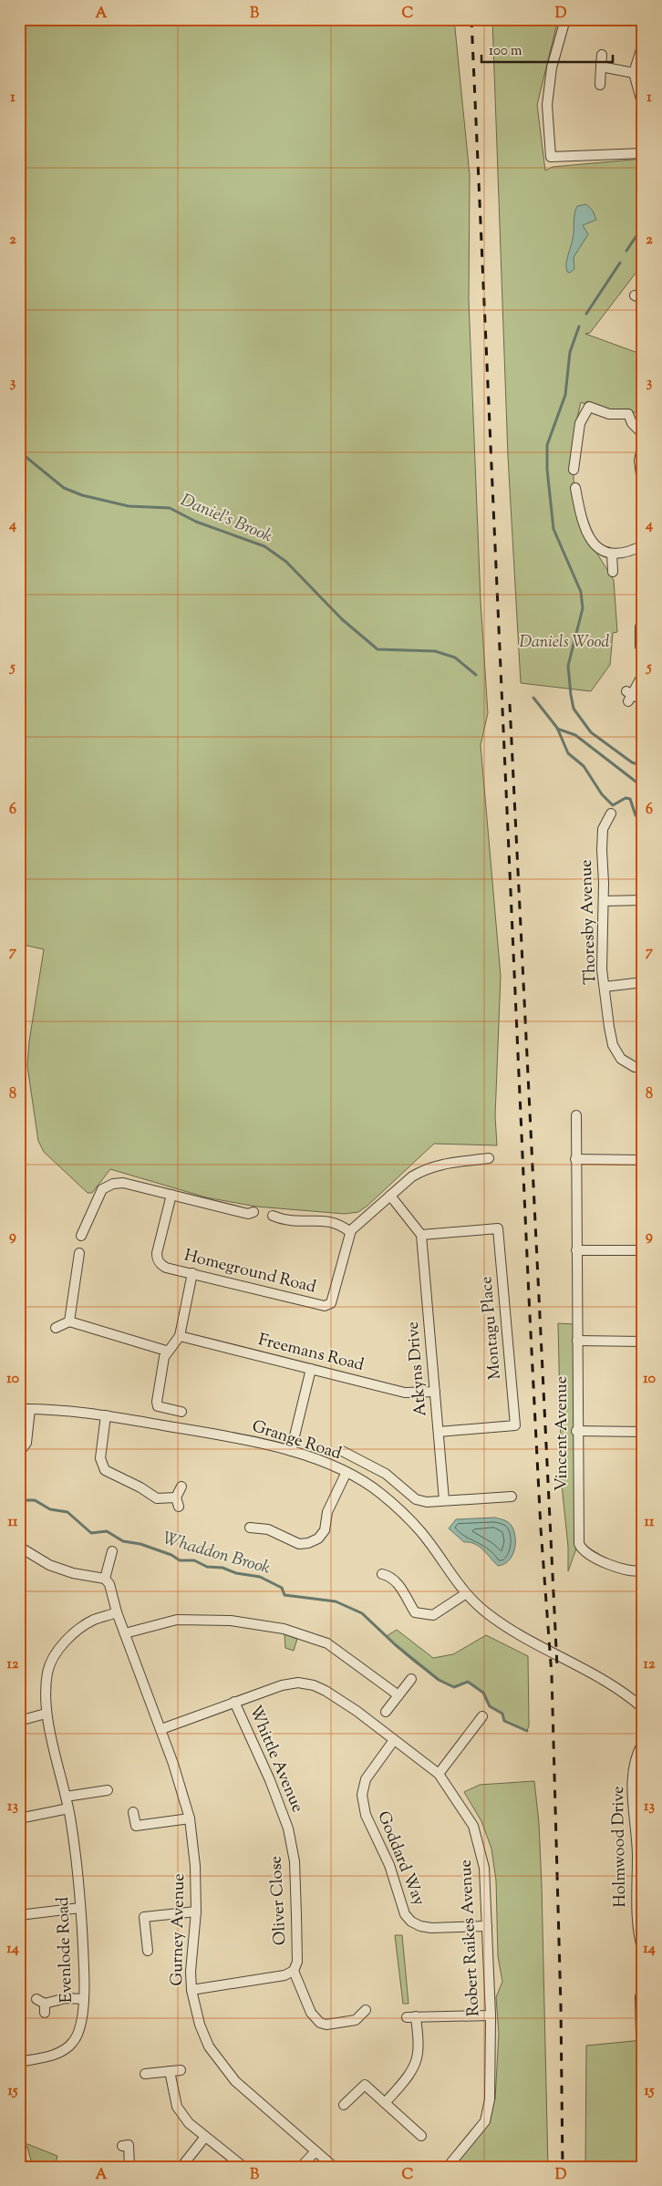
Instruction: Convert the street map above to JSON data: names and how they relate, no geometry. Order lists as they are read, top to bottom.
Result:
{
  "streets": {
    "street": [
      "Thoresby Avenue",
      "Homeground Road",
      "Montagu Place",
      "Freemans Road",
      "Atkyns Drive",
      "Vincent Avenue",
      "Grange Road",
      "Whittle Avenue",
      "Holmwood Drive",
      "Goddard Way",
      "Oliver Close",
      "Gurney Avenue",
      "Robert Raikes Avenue",
      "Evenlode Road"
    ]
  },
  "crossings": [
    ["Montagu Place", "Atkyns Drive"],
    ["Freemans Road", "Atkyns Drive"],
    ["Whittle Avenue", "Oliver Close"],
    ["Whittle Avenue", "Robert Raikes Avenue"],
    ["Goddard Way", "Robert Raikes Avenue"],
    ["Gurney Avenue", "Robert Raikes Avenue"],
    ["Gurney Avenue", "Evenlode Road"]
  ],
  "water": ["Daniel's Brook", "Whaddon Brook"],
  "parks": ["Daniels Wood"],
  "scale_bar": "100 m",
  "grid": {
    "columns": [
      "A",
      "B",
      "C",
      "D"
    ],
    "rows": [
      "1",
      "2",
      "3",
      "4",
      "5",
      "6",
      "7",
      "8",
      "9",
      "10",
      "11",
      "12",
      "13",
      "14",
      "15"
    ]
  }
}
